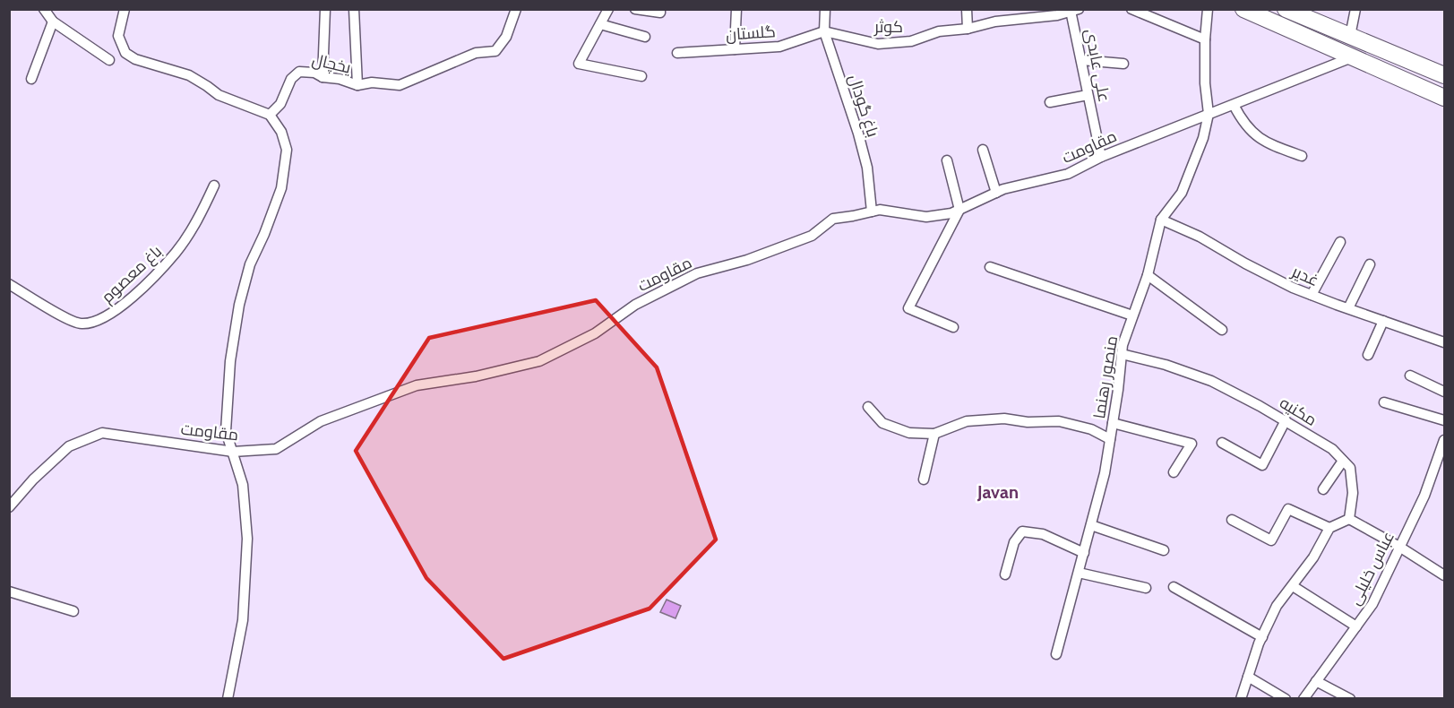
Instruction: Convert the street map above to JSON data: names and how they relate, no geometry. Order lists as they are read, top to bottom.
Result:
{
  "streets": {
    "street": [
      "کوثر",
      "گلستان",
      "یخچال",
      "علی عابدی",
      "باغ گودال",
      "مقاومت",
      "باغ معصوم",
      "غدیر",
      "منصور رهنما",
      "مکنیه",
      "عباس خلیلی"
    ]
  },
  "crossings": [
    ["کوثر", "گلستان"],
    ["کوثر", "علی عابدی"],
    ["کوثر", "باغ گودال"],
    ["گلستان", "باغ گودال"],
    ["علی عابدی", "مقاومت"],
    ["باغ گودال", "مقاومت"],
    ["مقاومت", "منصور رهنما"],
    ["غدیر", "منصور رهنما"],
    ["منصور رهنما", "مکنیه"]
  ],
  "districts": ["Javan"]
}
